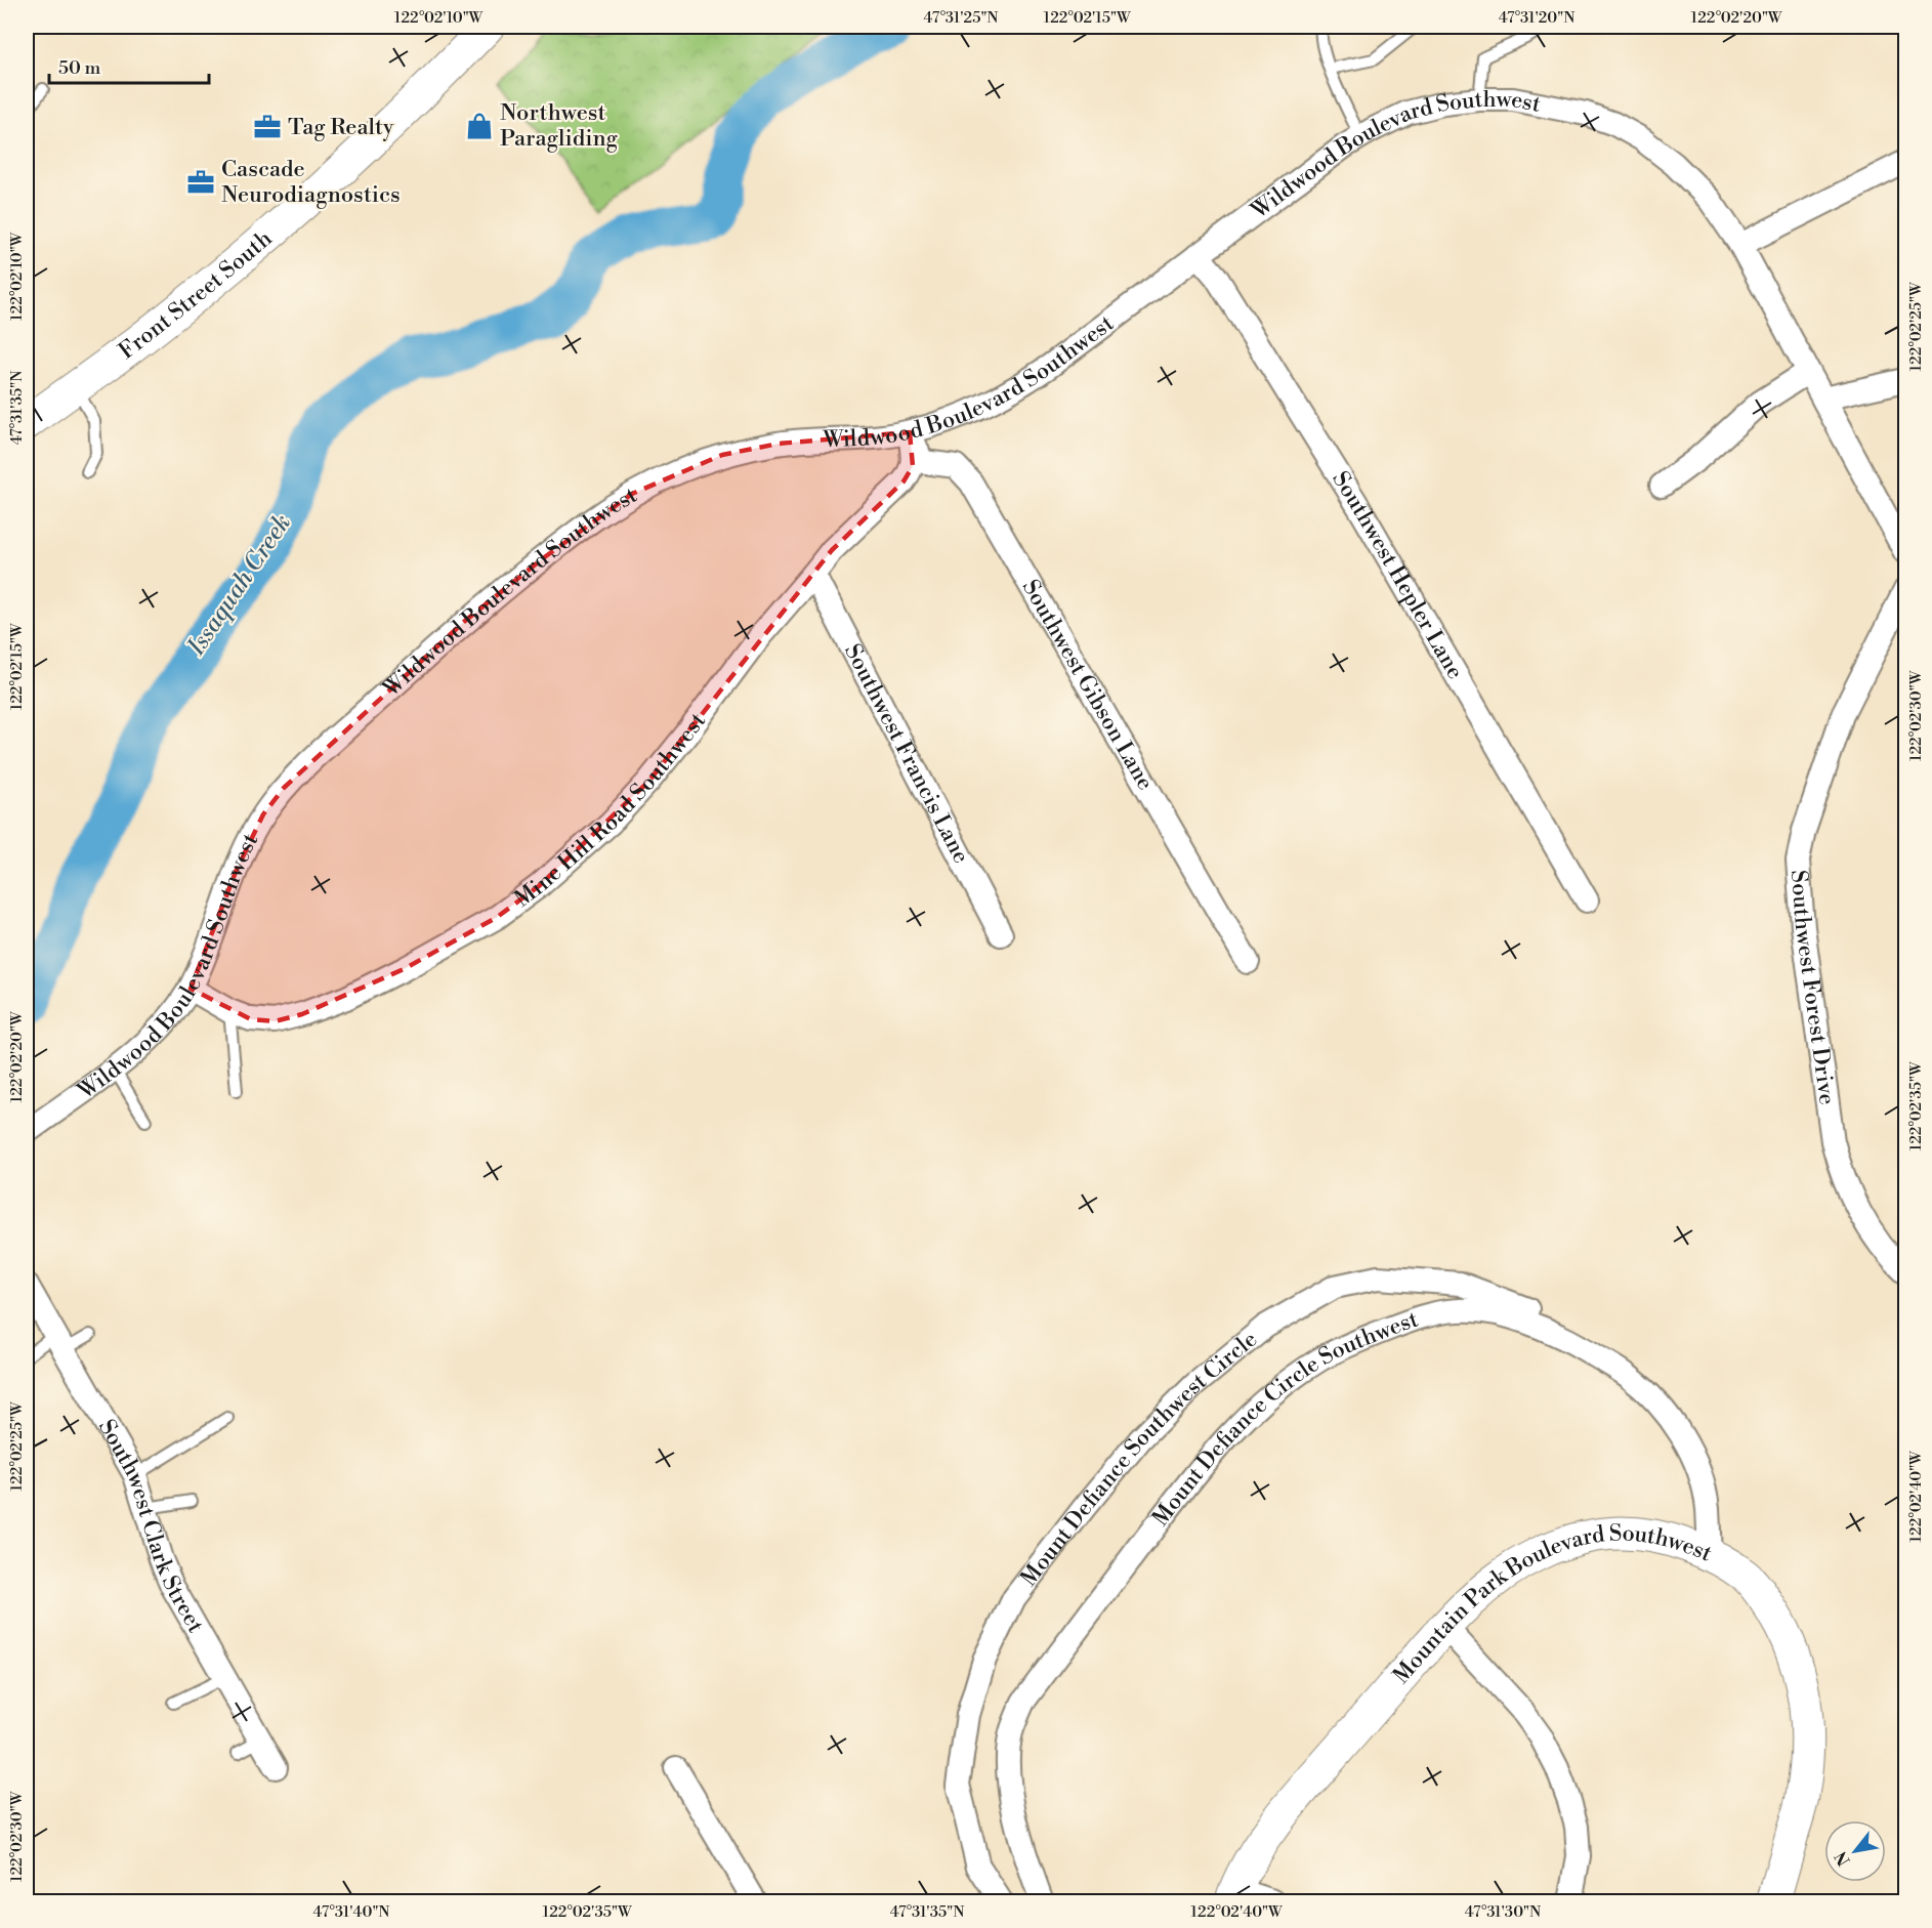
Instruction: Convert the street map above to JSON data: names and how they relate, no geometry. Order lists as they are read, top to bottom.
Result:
{
  "streets": {
    "street": [
      "Wildwood Boulevard Southwest",
      "Front Street South",
      "Southwest Hepler Lane",
      "Southwest Gibson Lane",
      "Southwest Francis Lane",
      "Mine Hill Road Southwest",
      "Southwest Forest Drive",
      "Mount Defiance Circle Southwest",
      "Mount Defiance Southwest Circle",
      "Southwest Clark Street",
      "Mountain Park Boulevard Southwest"
    ]
  },
  "crossings": [
    ["Wildwood Boulevard Southwest", "Southwest Hepler Lane"],
    ["Wildwood Boulevard Southwest", "Southwest Gibson Lane"],
    ["Wildwood Boulevard Southwest", "Mine Hill Road Southwest"],
    ["Southwest Gibson Lane", "Mine Hill Road Southwest"],
    ["Southwest Francis Lane", "Mine Hill Road Southwest"],
    ["Mount Defiance Circle Southwest", "Mount Defiance Southwest Circle"],
    ["Mount Defiance Circle Southwest", "Mountain Park Boulevard Southwest"]
  ],
  "water": ["Issaquah Creek"],
  "places": {
    "shop": ["Northwest Paragliding"],
    "office": ["Tag Realty", "Cascade Neurodiagnostics"]
  },
  "scale_bar": "50 m",
  "north": "bottom left",
  "coordinates": [
    "122°02'10\"W",
    "47°31'25\"N",
    "122°02'15\"W",
    "47°31'20\"N",
    "122°02'20\"W",
    "122°02'25\"W",
    "47°31'35\"N",
    "122°02'30\"W",
    "122°02'35\"W",
    "122°02'40\"W",
    "47°31'40\"N",
    "47°31'30\"N"
  ]
}
